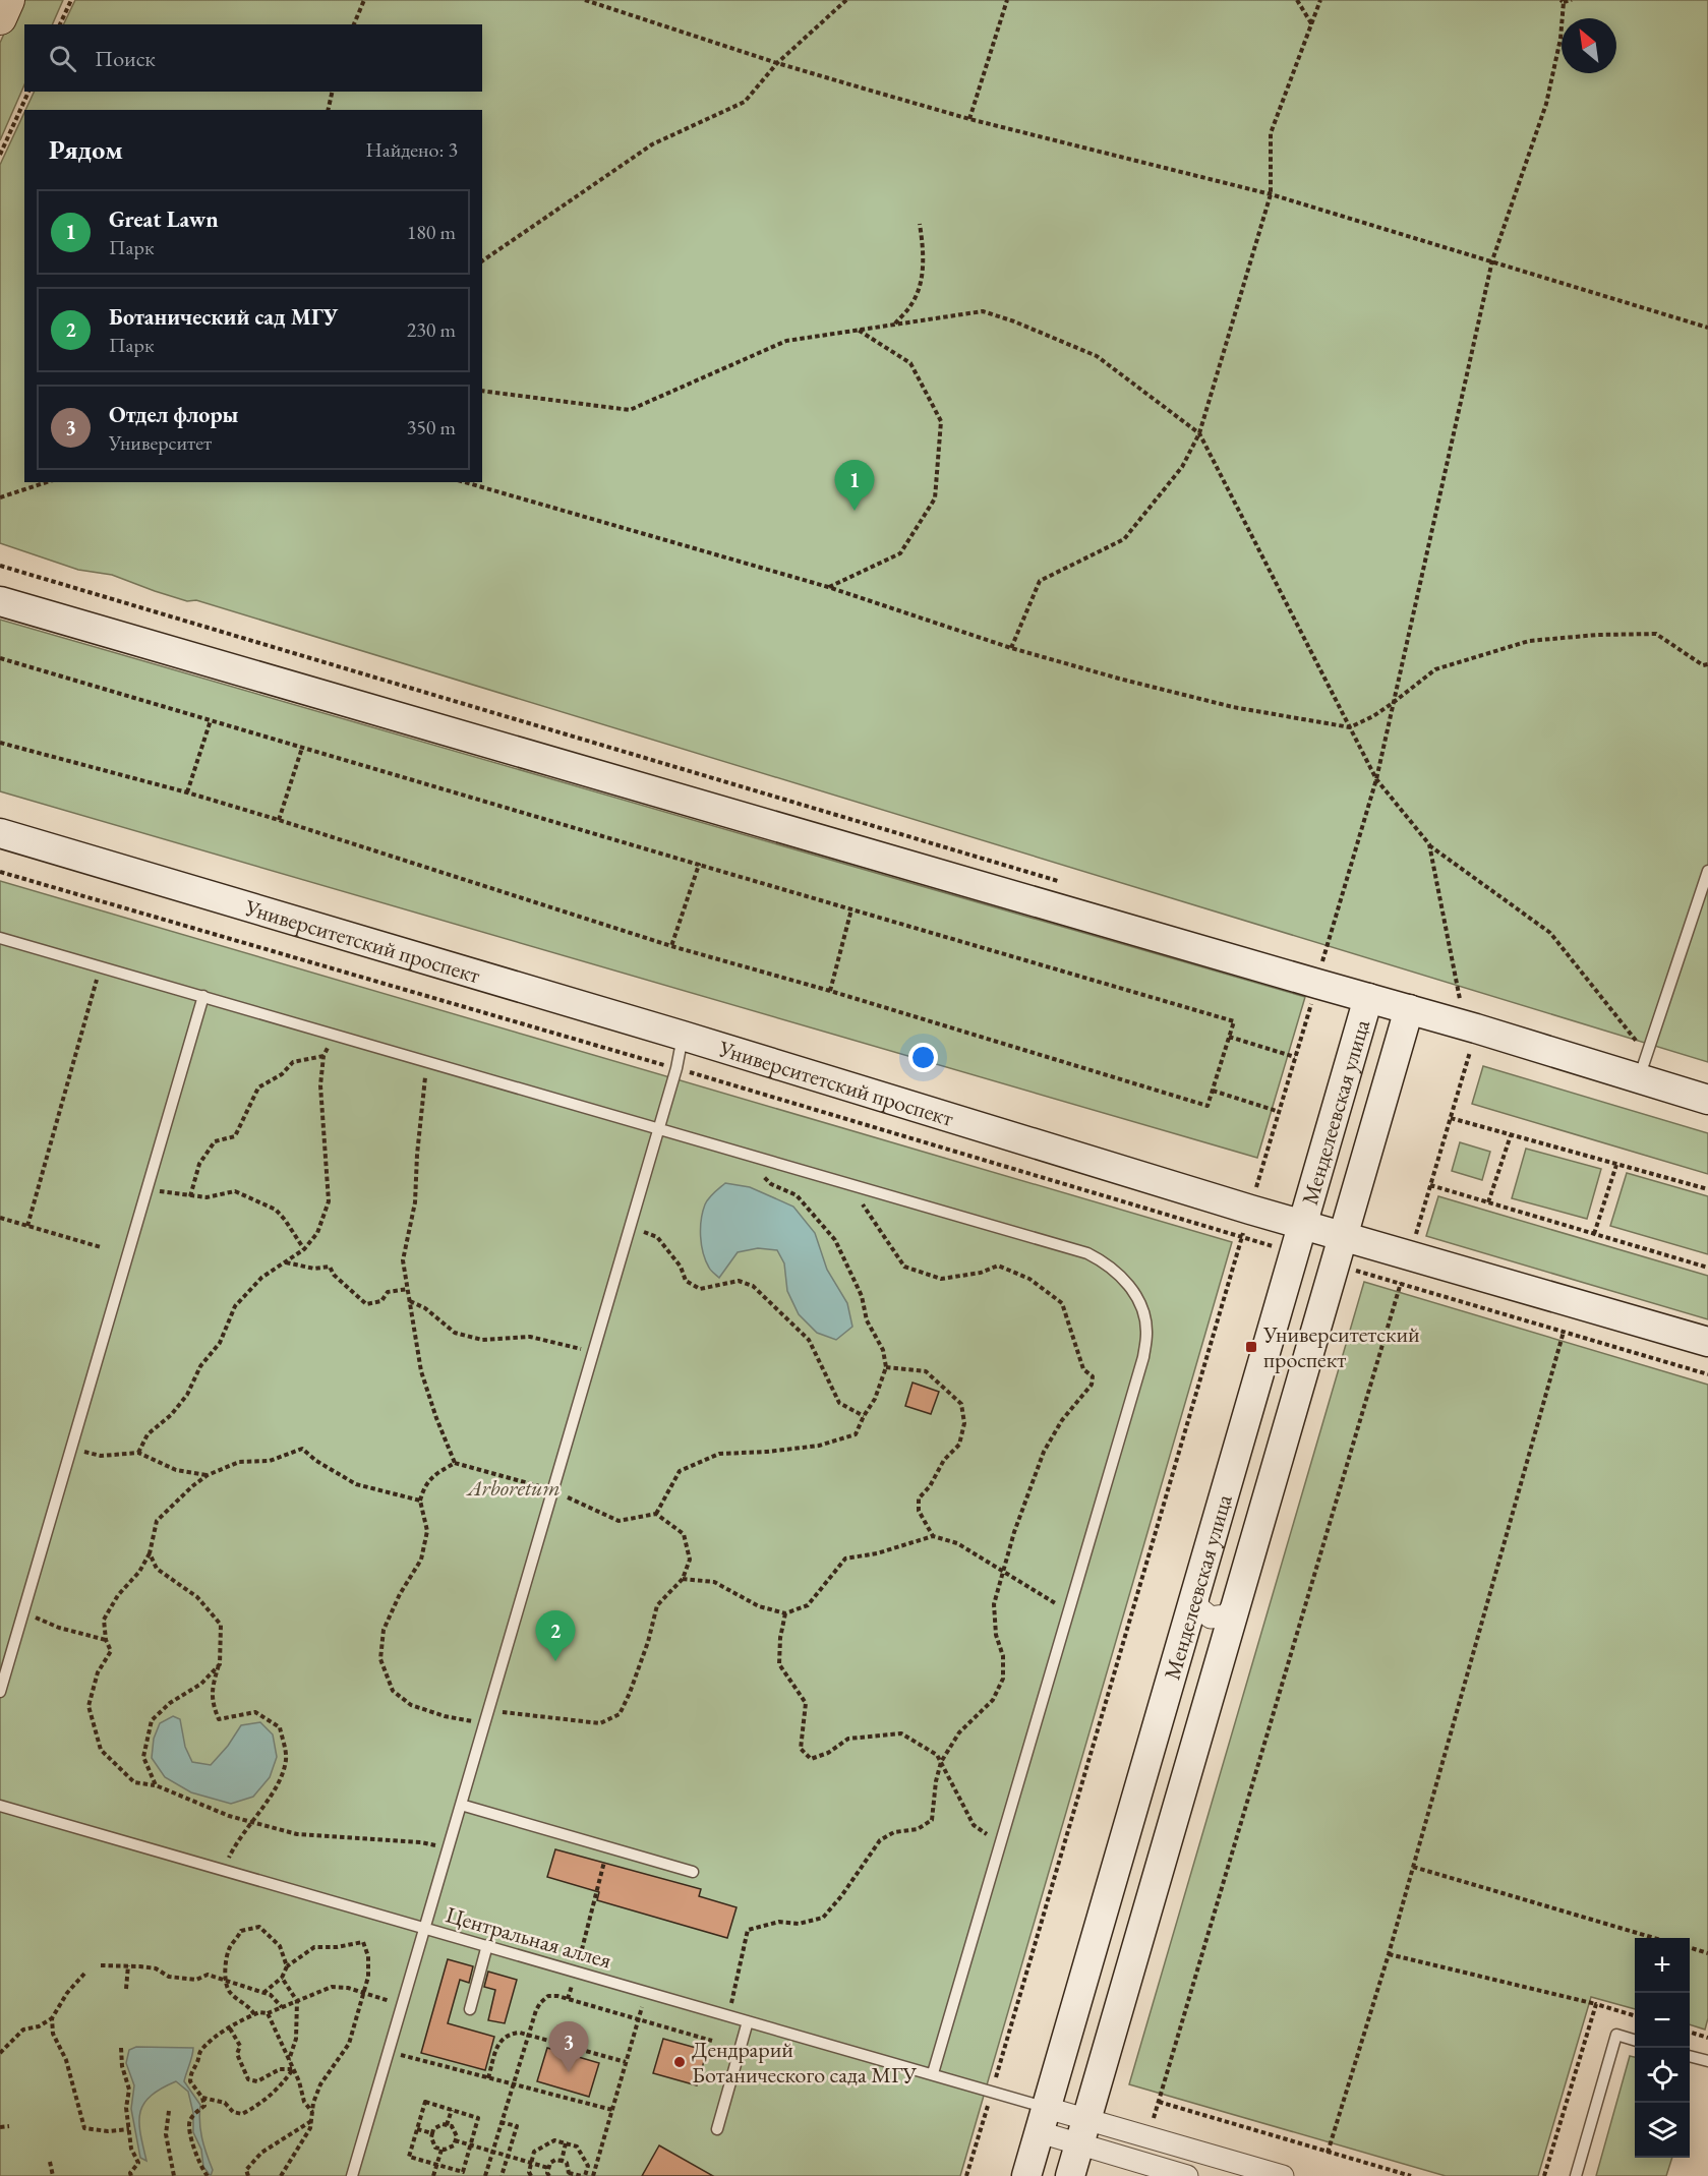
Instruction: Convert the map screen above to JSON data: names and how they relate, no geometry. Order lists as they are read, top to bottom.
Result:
{
  "streets": {
    "main road": ["Университетский проспект", "Менделеевская улица"],
    "lane": ["Центральная аллея"]
  },
  "crossings": [
    ["Университетский проспект", "Менделеевская улица"],
    ["Менделеевская улица", "Центральная аллея"]
  ],
  "parks": ["Arboretum"],
  "places": {
    "transit": ["Университетский проспект"],
    "other": ["Дендрарий Ботанического сада МГУ"]
  },
  "north": "top left",
  "page": {
    "search": "Поиск",
    "heading": ["Рядом", "Найдено: 3"],
    "list": [
      {
        "mark": "1",
        "name": "Great Lawn",
        "note": "Парк",
        "value": "180 m"
      },
      {
        "mark": "2",
        "name": "Ботанический сад МГУ",
        "note": "Парк",
        "value": "230 m"
      },
      {
        "mark": "3",
        "name": "Отдел флоры",
        "note": "Университет",
        "value": "350 m"
      }
    ],
    "pins": ["1", "2", "3"],
    "map_buttons": ["+", "−"]
  }
}
